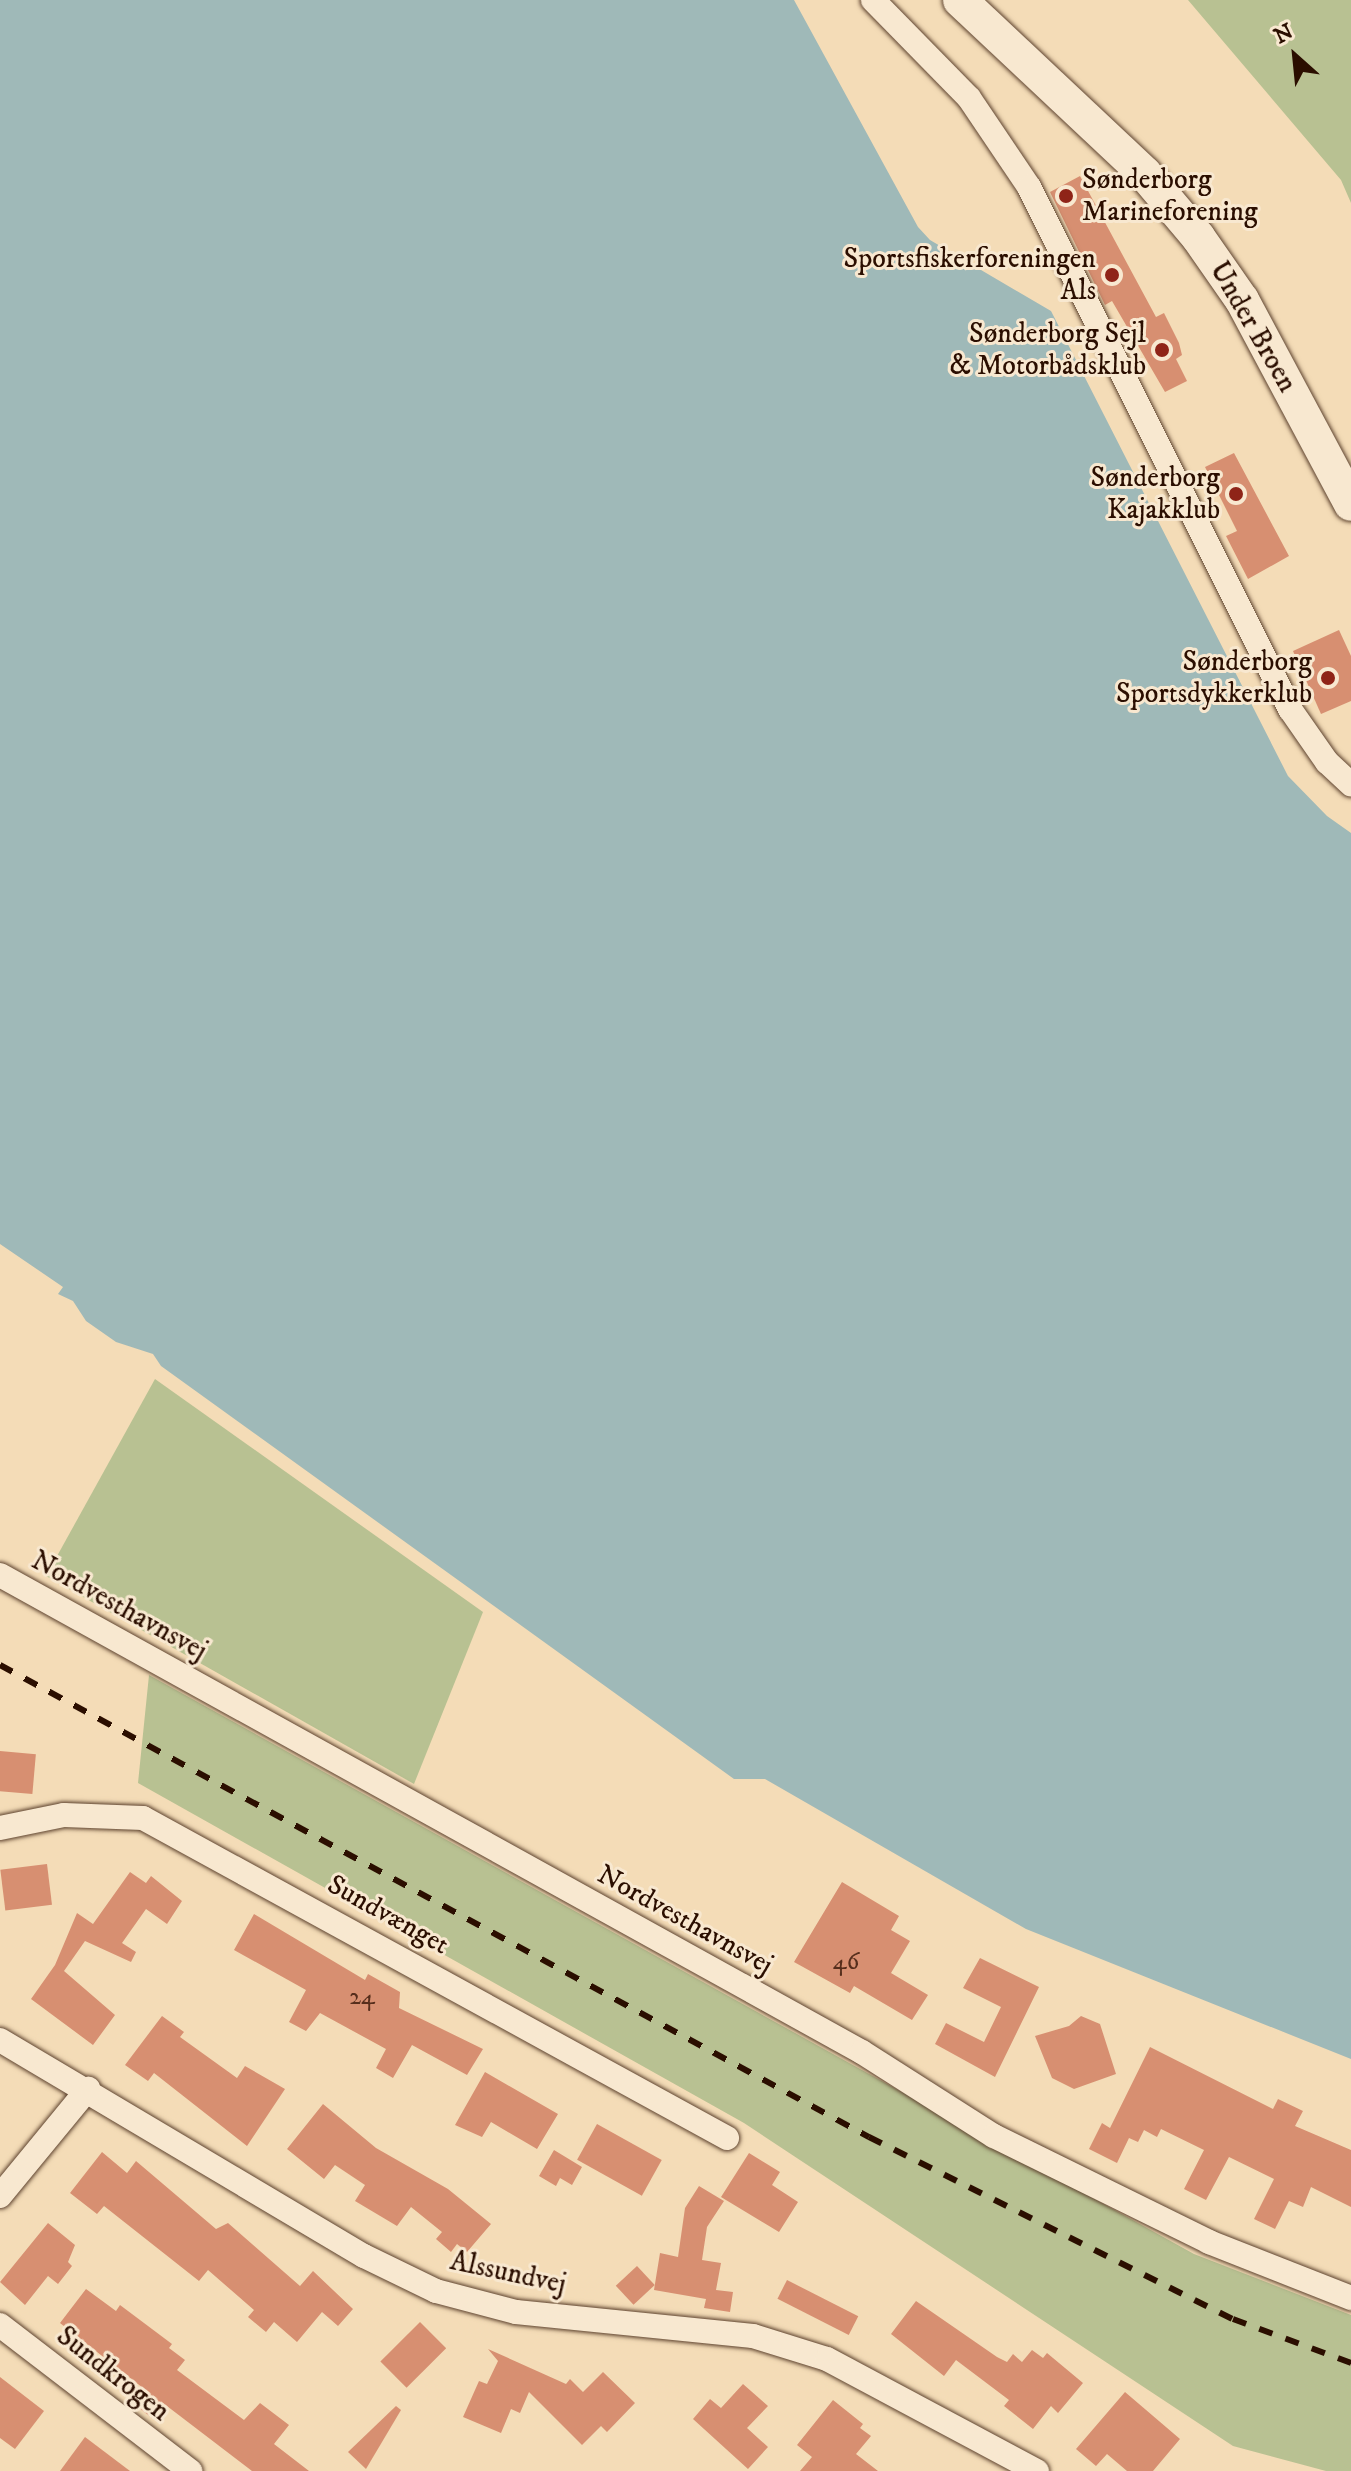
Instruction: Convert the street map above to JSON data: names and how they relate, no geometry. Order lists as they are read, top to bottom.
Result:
{
  "streets": {
    "street": [
      "Under Broen",
      "Nordvesthavnsvej",
      "Sundvænget",
      "Alssundvej",
      "Sundkrogen"
    ]
  },
  "places": [
    "Sønderborg Marineforening",
    "Sportsfiskerforeningen Als",
    "Sønderborg Sejl & Motorbådsklub",
    "Sønderborg Kajakklub",
    "Sønderborg Sportsdykkerklub"
  ],
  "house_numbers": ["46", "24"],
  "north": "top left"
}
